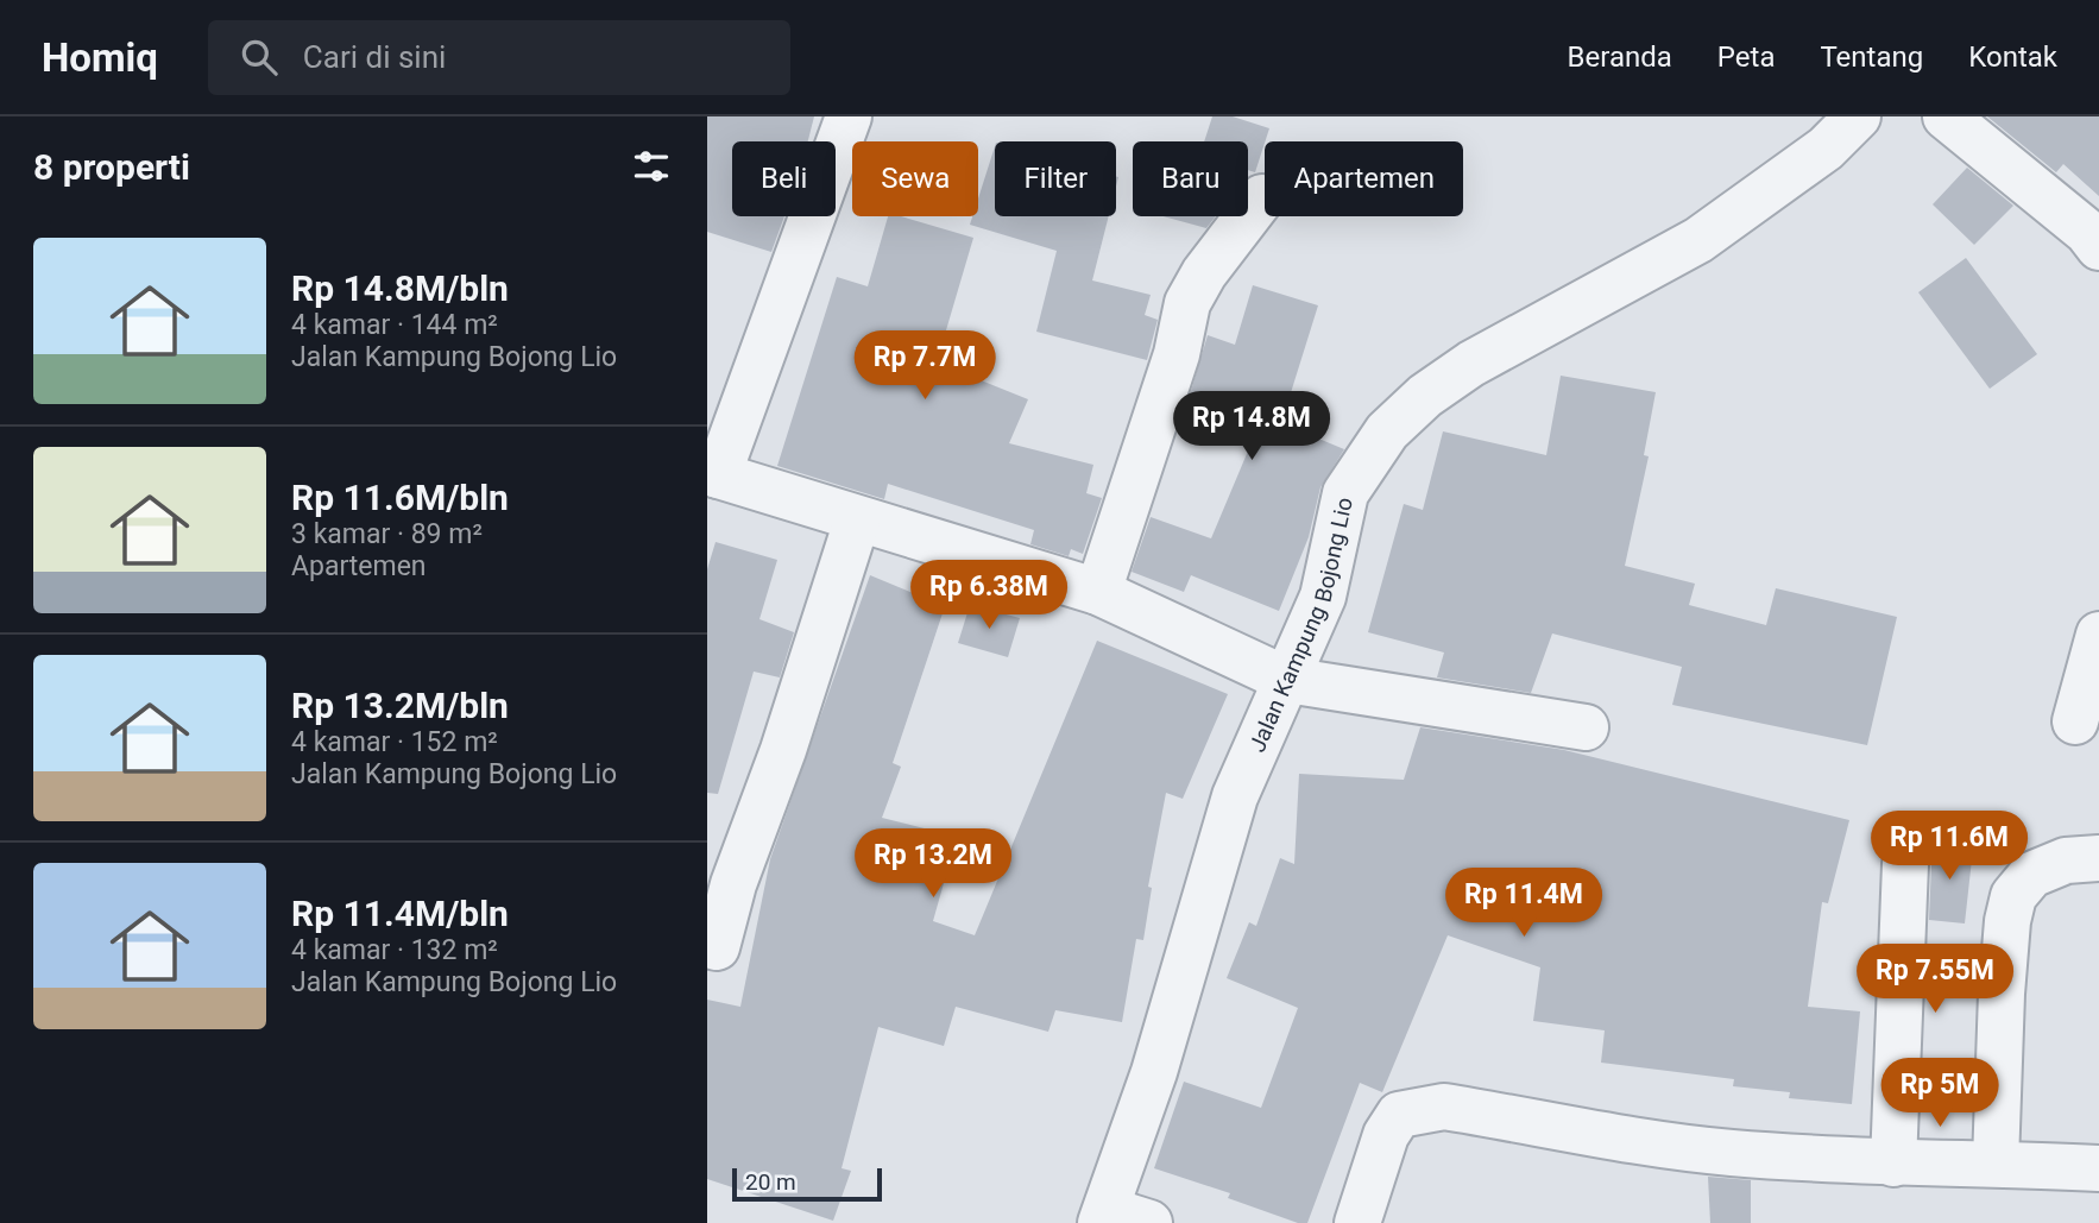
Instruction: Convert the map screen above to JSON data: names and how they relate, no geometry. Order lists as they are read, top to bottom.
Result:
{
  "streets": {
    "street": ["Jalan Kampung Bojong Lio"]
  },
  "scale_bar": "20 m",
  "page": {
    "header": "Homiq",
    "search": "Cari di sini",
    "nav": [
      "Beranda",
      "Peta",
      "Tentang",
      "Kontak"
    ],
    "heading": "8 properti",
    "chip": [
      "Beli",
      "Sewa",
      "Filter",
      "Baru",
      "Apartemen"
    ],
    "list": [
      {
        "name": "Rp 14.8M/bln",
        "note": "4 kamar · 144 m² · Jalan Kampung Bojong Lio"
      },
      {
        "name": "Rp 11.6M/bln",
        "note": "3 kamar · 89 m² · Apartemen"
      },
      {
        "name": "Rp 13.2M/bln",
        "note": "4 kamar · 152 m² · Jalan Kampung Bojong Lio"
      },
      {
        "name": "Rp 11.4M/bln",
        "note": "4 kamar · 132 m² · Jalan Kampung Bojong Lio"
      }
    ],
    "price": [
      "Rp 7.7M",
      "Rp 14.8M",
      "Rp 6.38M",
      "Rp 11.6M",
      "Rp 13.2M",
      "Rp 11.4M",
      "Rp 7.55M",
      "Rp 5M"
    ],
    "scale": "20 m"
  }
}
